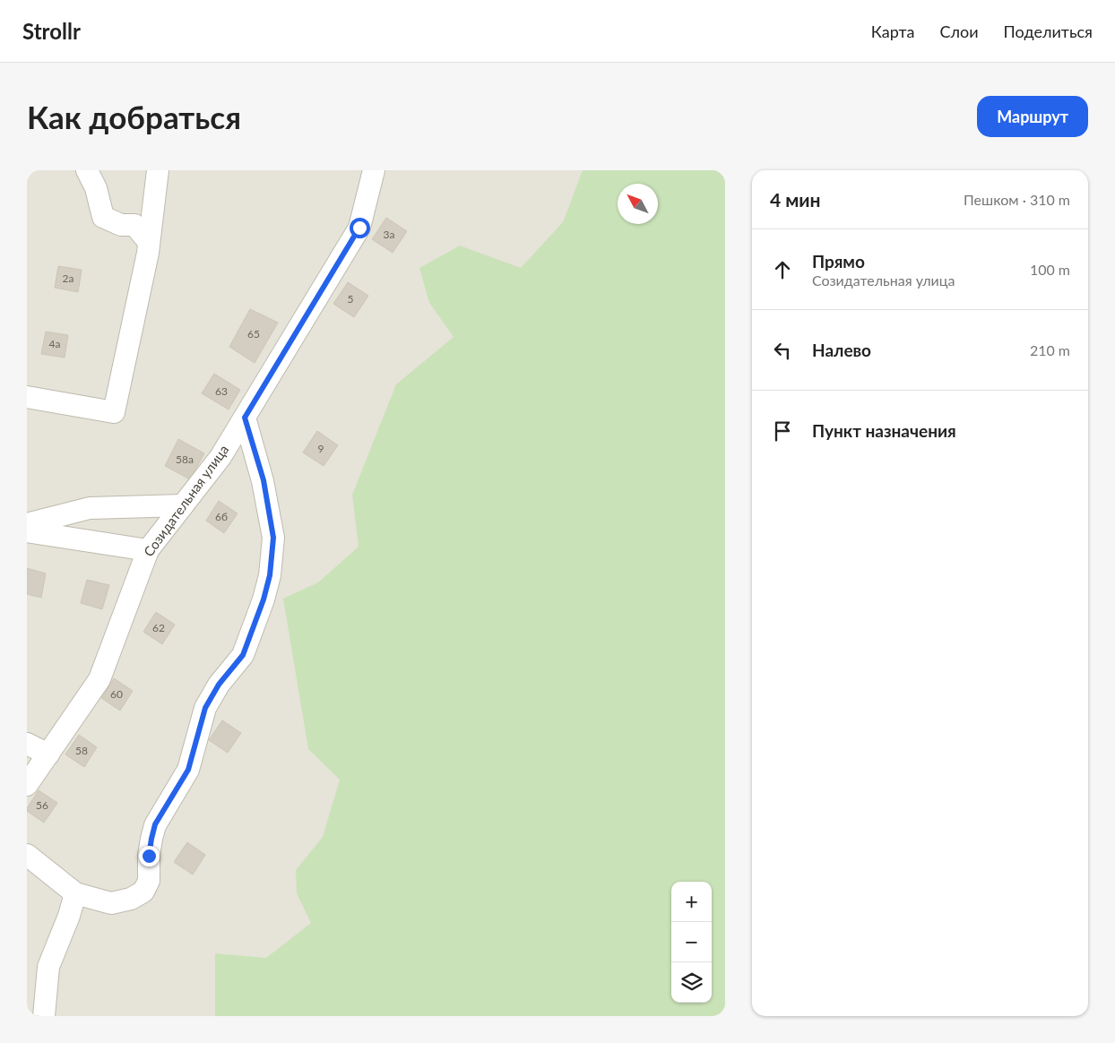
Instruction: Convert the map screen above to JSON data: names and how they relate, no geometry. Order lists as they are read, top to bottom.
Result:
{
  "streets": {
    "street": ["Созидательная улица"]
  },
  "house_numbers": [
    "3а",
    "2а",
    "5",
    "65",
    "4а",
    "63",
    "9",
    "58а",
    "6б",
    "62",
    "60",
    "58",
    "56"
  ],
  "north": "top left",
  "page": {
    "header": "Strollr",
    "nav": ["Карта", "Слои", "Поделиться"],
    "buttons": "Маршрут",
    "title": "Как добраться",
    "heading": ["4 мин", "Пешком · 310 m"],
    "list": [
      ["Прямо", "Созидательная улица", "100 m"],
      ["Налево", "210 m"],
      "Пункт назначения"
    ],
    "map_buttons": ["+", "−"]
  }
}
